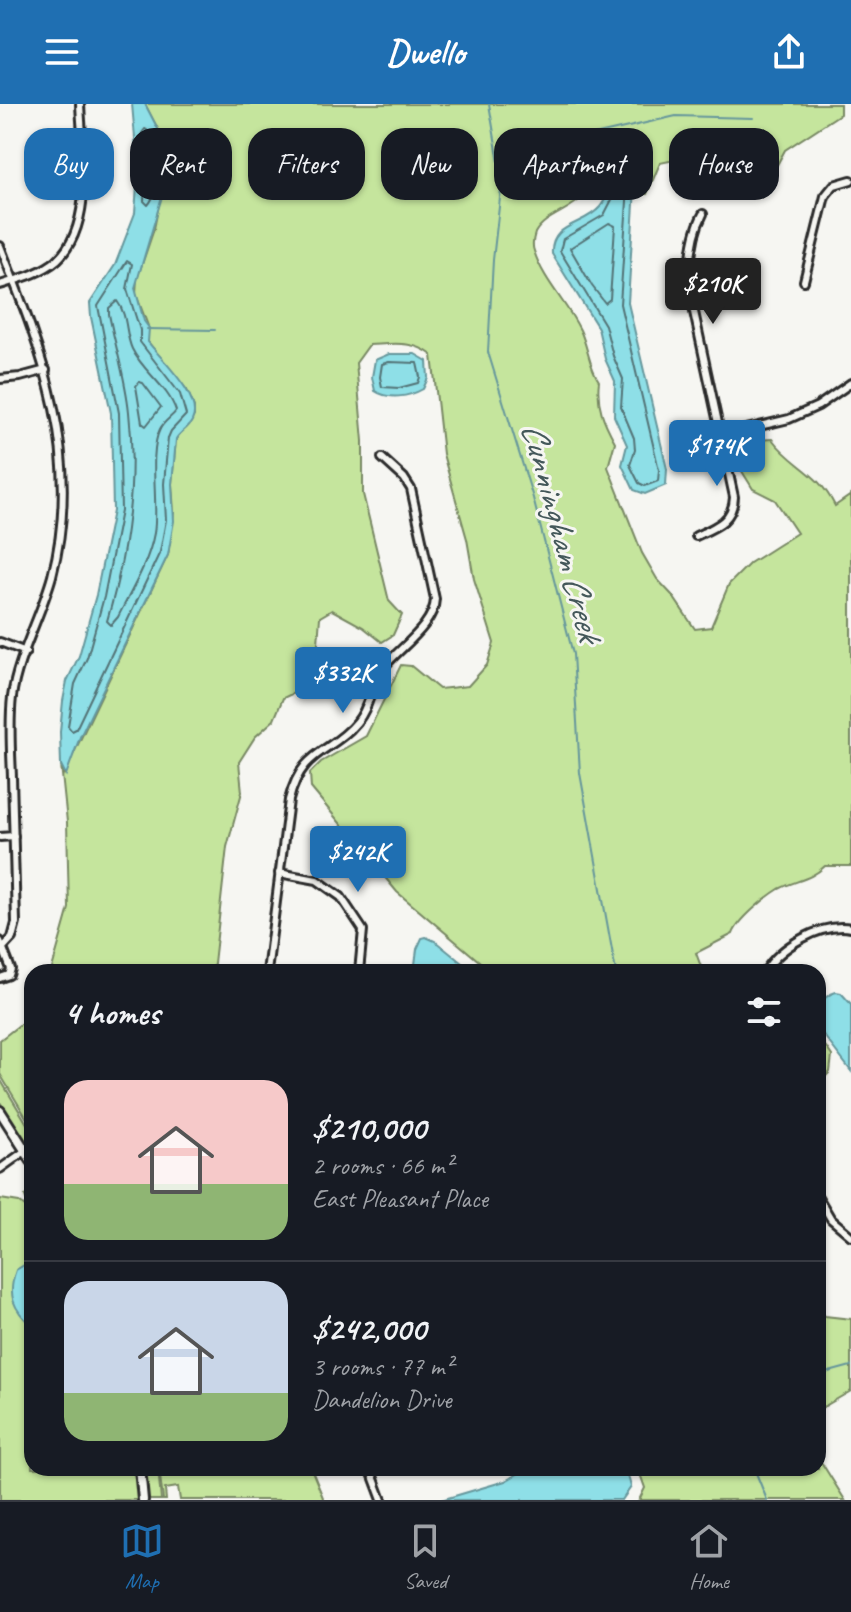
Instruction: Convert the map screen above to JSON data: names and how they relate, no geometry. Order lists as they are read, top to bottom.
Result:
{
  "water": ["Cunningham Creek"],
  "page": {
    "header": "Dwello",
    "chip": [
      "Buy",
      "Rent",
      "Filters",
      "New",
      "Apartment",
      "House"
    ],
    "price": [
      "$210K",
      "$174K",
      "$332K",
      "$242K"
    ],
    "heading": "4 homes",
    "list": [
      {
        "name": "$210,000",
        "note": "2 rooms · 66 m² · East Pleasant Place"
      },
      {
        "name": "$242,000",
        "note": "3 rooms · 77 m² · Dandelion Drive"
      }
    ],
    "tabs": ["Map", "Saved", "Home"]
  }
}
